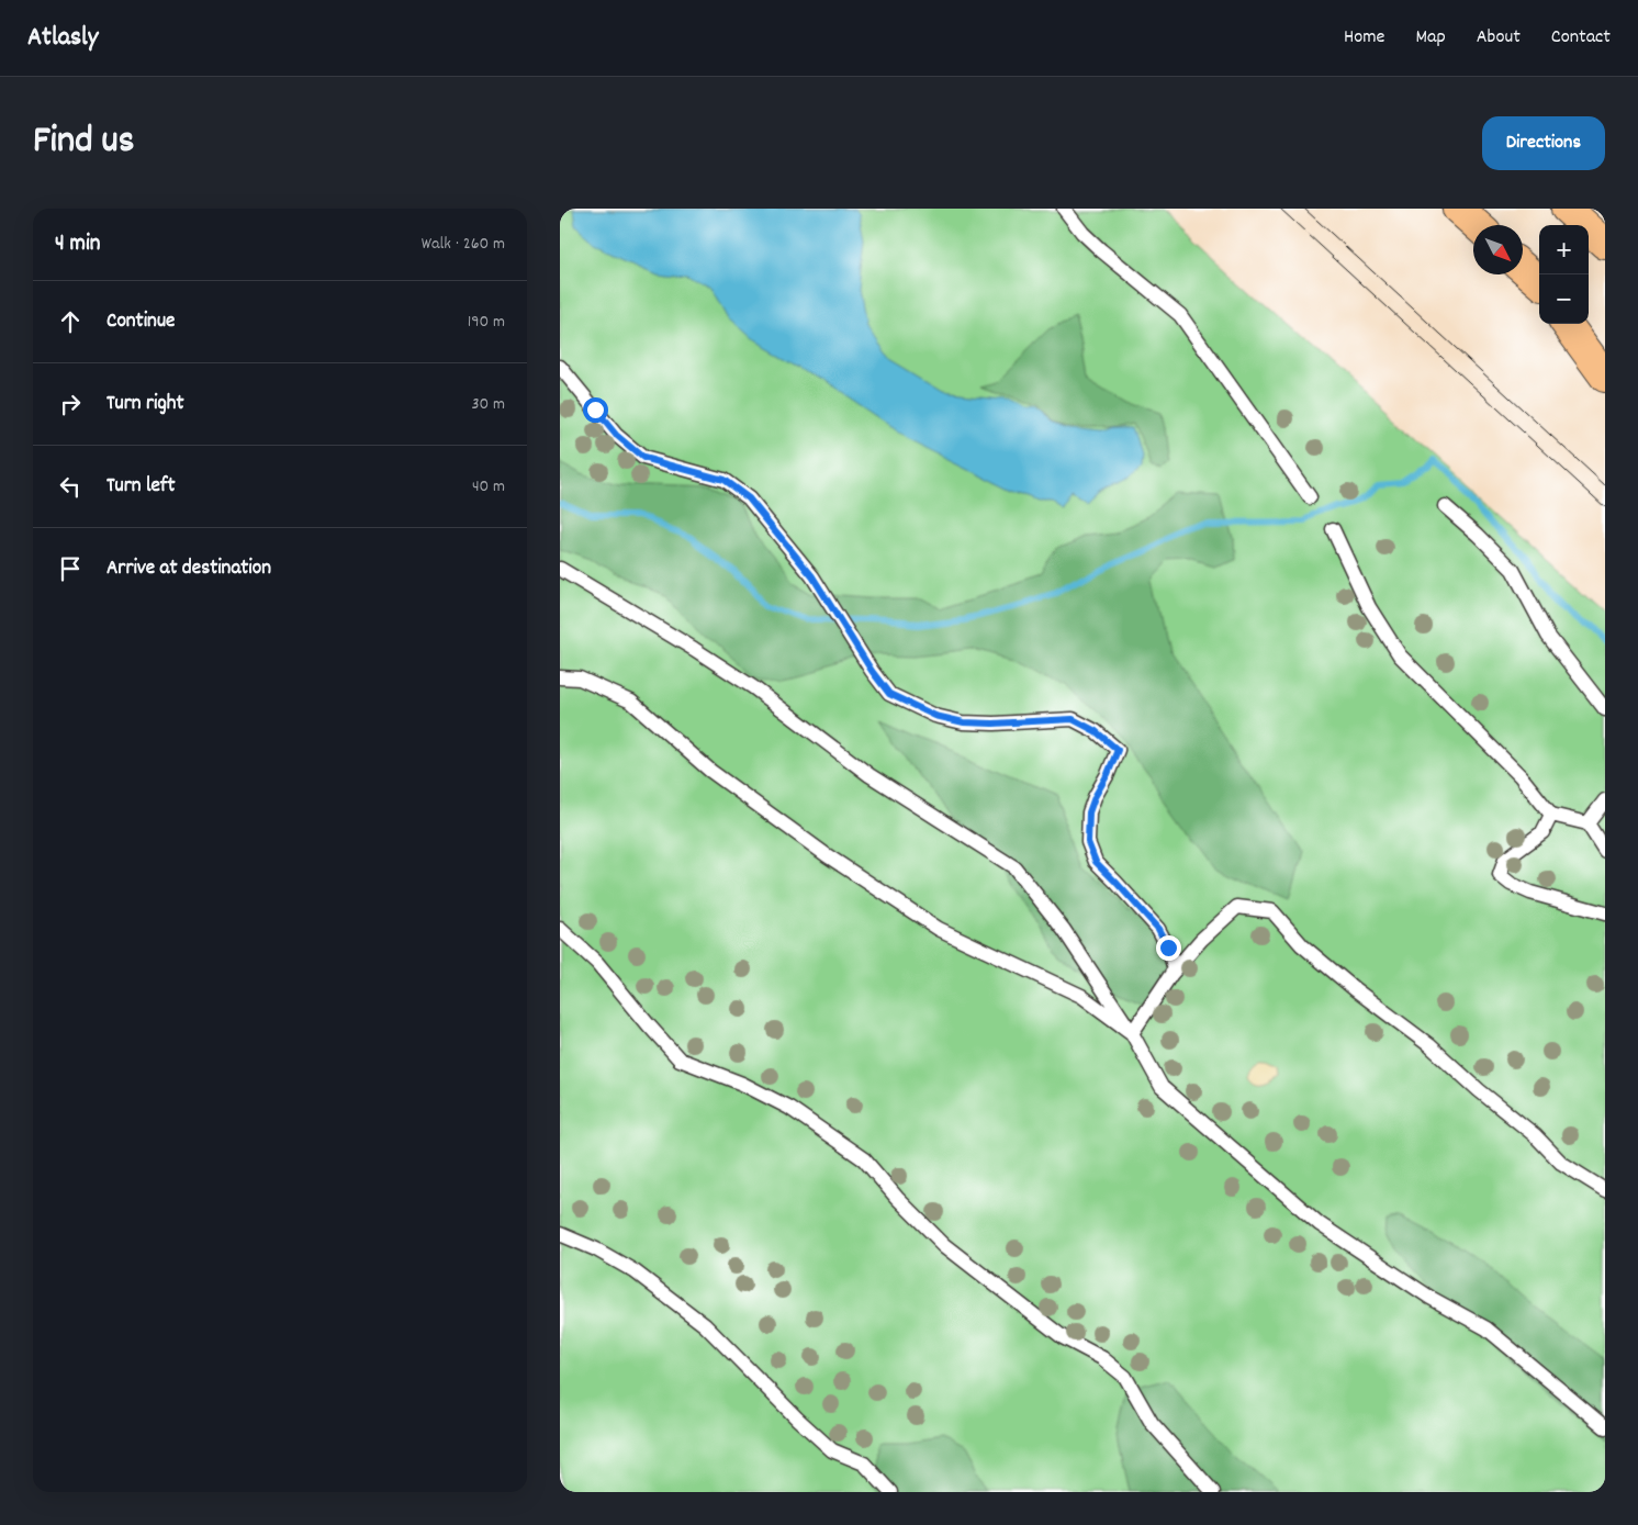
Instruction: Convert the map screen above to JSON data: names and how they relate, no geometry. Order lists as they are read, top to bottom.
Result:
{
  "north": "bottom right",
  "page": {
    "header": "Atlasly",
    "nav": [
      "Home",
      "Map",
      "About",
      "Contact"
    ],
    "title": "Find us",
    "buttons": "Directions",
    "heading": ["4 min", "Walk · 260 m"],
    "map_buttons": ["+", "−"],
    "list": [
      ["Continue", "190 m"],
      ["Turn right", "30 m"],
      ["Turn left", "40 m"],
      "Arrive at destination"
    ]
  }
}
